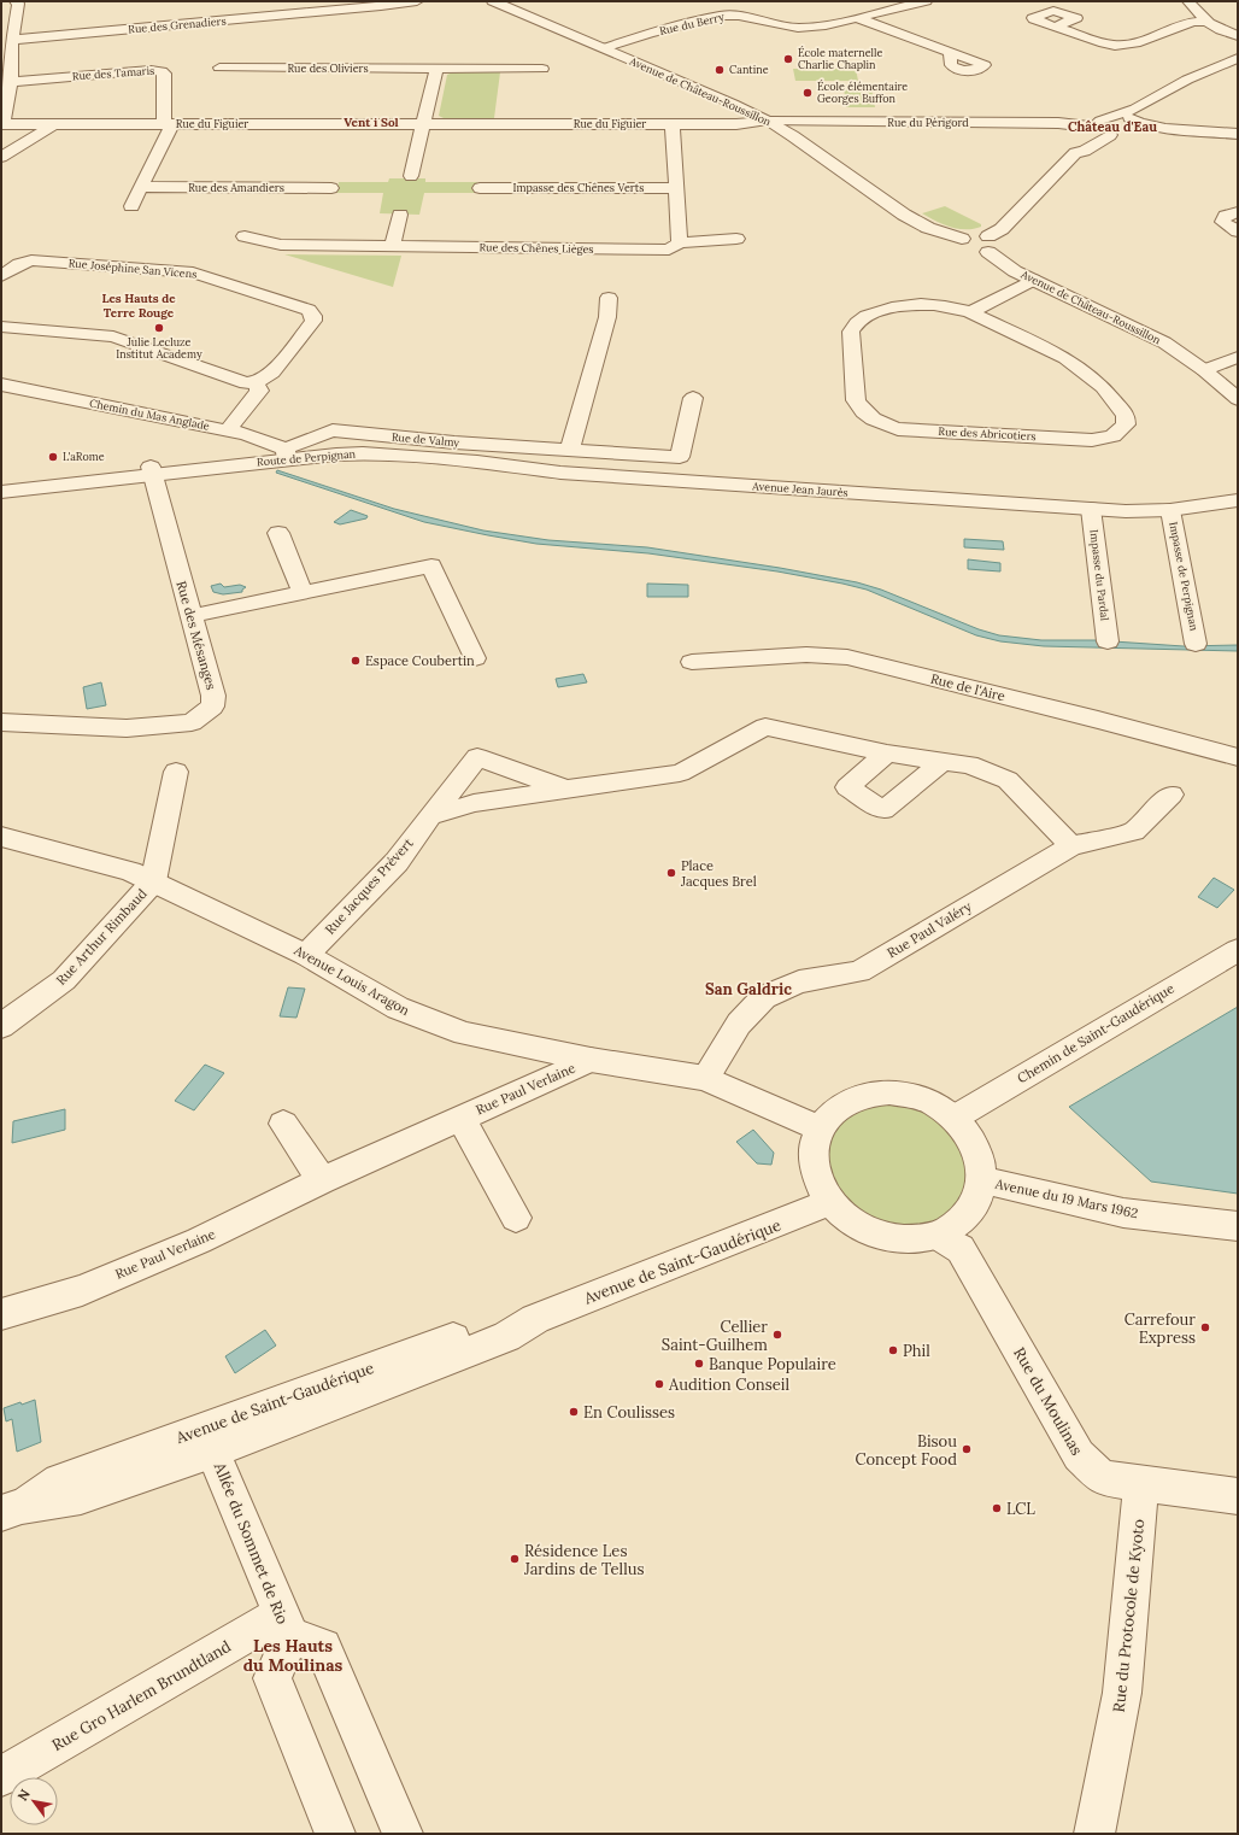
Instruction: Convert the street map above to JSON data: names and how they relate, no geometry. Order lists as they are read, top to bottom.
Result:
{
  "streets": {
    "street": [
      "Rue du Berry",
      "Rue des Grenadiers",
      "Rue des Oliviers",
      "Rue des Tamaris",
      "Avenue de Château-Roussillon",
      "Rue du Périgord",
      "Rue du Figuier",
      "Rue des Amandiers",
      "Impasse des Chênes Verts",
      "Rue des Chênes Lièges",
      "Rue Joséphine San Vicens",
      "Chemin du Mas Anglade",
      "Rue des Abricotiers",
      "Rue de Valmy",
      "Route de Perpignan",
      "Avenue Jean Jaurès",
      "Impasse du Pardal",
      "Impasse de Perpignan",
      "Rue des Mésanges",
      "Rue de l'Aire",
      "Rue Jacques Prévert",
      "Rue Paul Valéry",
      "Rue Arthur Rimbaud",
      "Avenue Louis Aragon",
      "Chemin de Saint-Gaudérique",
      "Rue Paul Verlaine",
      "Avenue du 19 Mars 1962",
      "Avenue de Saint-Gaudérique",
      "Rue du Moulinas",
      "Allée du Sommet de Rio",
      "Rue du Protocole de Kyoto",
      "Rue Gro Harlem Brundtland"
    ]
  },
  "crossings": [
    ["Rue du Berry", "Avenue de Château-Roussillon"],
    ["Rue des Tamaris", "Rue du Figuier"],
    ["Avenue de Château-Roussillon", "Rue du Périgord"],
    ["Avenue de Château-Roussillon", "Rue du Figuier"],
    ["Rue du Périgord", "Rue du Figuier"],
    ["Chemin du Mas Anglade", "Rue de Valmy"],
    ["Chemin du Mas Anglade", "Route de Perpignan"],
    ["Rue de Valmy", "Route de Perpignan"],
    ["Route de Perpignan", "Avenue Jean Jaurès"],
    ["Route de Perpignan", "Rue des Mésanges"],
    ["Avenue Jean Jaurès", "Impasse du Pardal"],
    ["Avenue Jean Jaurès", "Impasse de Perpignan"],
    ["Rue Jacques Prévert", "Rue Paul Valéry"],
    ["Rue Jacques Prévert", "Avenue Louis Aragon"],
    ["Rue Paul Valéry", "Avenue Louis Aragon"],
    ["Rue Arthur Rimbaud", "Avenue Louis Aragon"],
    ["Avenue Louis Aragon", "Chemin de Saint-Gaudérique"],
    ["Avenue Louis Aragon", "Rue Paul Verlaine"],
    ["Avenue Louis Aragon", "Avenue du 19 Mars 1962"],
    ["Avenue Louis Aragon", "Avenue de Saint-Gaudérique"],
    ["Avenue Louis Aragon", "Rue du Moulinas"],
    ["Chemin de Saint-Gaudérique", "Avenue du 19 Mars 1962"],
    ["Chemin de Saint-Gaudérique", "Avenue de Saint-Gaudérique"],
    ["Chemin de Saint-Gaudérique", "Rue du Moulinas"],
    ["Avenue du 19 Mars 1962", "Avenue de Saint-Gaudérique"],
    ["Avenue du 19 Mars 1962", "Rue du Moulinas"],
    ["Avenue de Saint-Gaudérique", "Rue du Moulinas"],
    ["Avenue de Saint-Gaudérique", "Allée du Sommet de Rio"],
    ["Rue du Moulinas", "Rue du Protocole de Kyoto"],
    ["Allée du Sommet de Rio", "Rue Gro Harlem Brundtland"]
  ],
  "districts": [
    "Vent i Sol",
    "Château d'Eau",
    "Les Hauts de Terre Rouge",
    "San Galdric",
    "Les Hauts du Moulinas"
  ],
  "places": [
    "École maternelle Charlie Chaplin",
    "Cantine",
    "École élémentaire Georges Buffon",
    "Julie Lecluze Institut Academy",
    "L'aRome",
    "Espace Coubertin",
    "Place Jacques Brel",
    "Carrefour Express",
    "Cellier Saint-Guilhem",
    "Phil",
    "Banque Populaire",
    "Audition Conseil",
    "En Coulisses",
    "Bisou Concept Food",
    "LCL",
    "Résidence Les Jardins de Tellus"
  ],
  "north": "top left"
}
